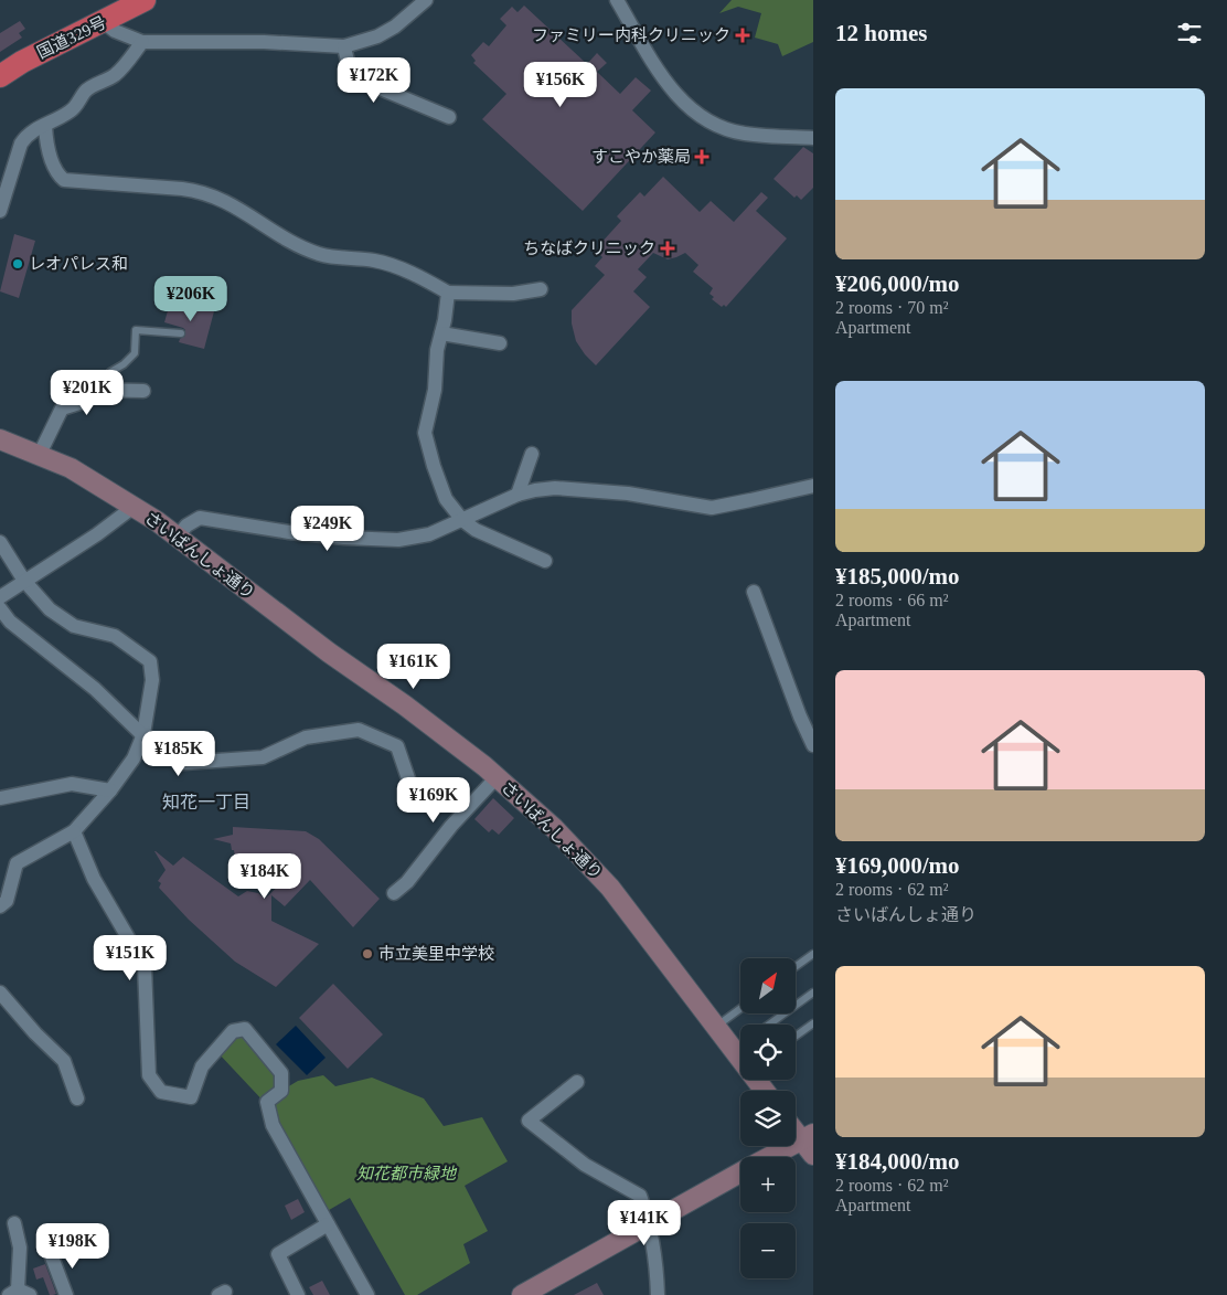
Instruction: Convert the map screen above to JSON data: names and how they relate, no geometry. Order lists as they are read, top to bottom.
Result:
{
  "streets": {
    "highway": ["国道329号"],
    "main road": ["さいばんしょ通り"]
  },
  "districts": ["知花一丁目"],
  "parks": ["知花都市緑地"],
  "places": {
    "health": ["ファミリー内科クリニック", "すこやか薬局", "ちなばクリニック"],
    "other": ["レオパレス和", "市立美里中学校"]
  },
  "north": "top right",
  "page": {
    "heading": "12 homes",
    "price": [
      "¥172K",
      "¥156K",
      "¥206K",
      "¥201K",
      "¥249K",
      "¥161K",
      "¥185K",
      "¥169K",
      "¥184K",
      "¥151K",
      "¥141K",
      "¥198K"
    ],
    "list": [
      {
        "name": "¥206,000/mo",
        "note": "2 rooms · 70 m² · Apartment"
      },
      {
        "name": "¥185,000/mo",
        "note": "2 rooms · 66 m² · Apartment"
      },
      {
        "name": "¥169,000/mo",
        "note": "2 rooms · 62 m² · さいばんしょ通り"
      },
      {
        "name": "¥184,000/mo",
        "note": "2 rooms · 62 m² · Apartment"
      }
    ],
    "map_buttons": ["+", "−"]
  }
}
